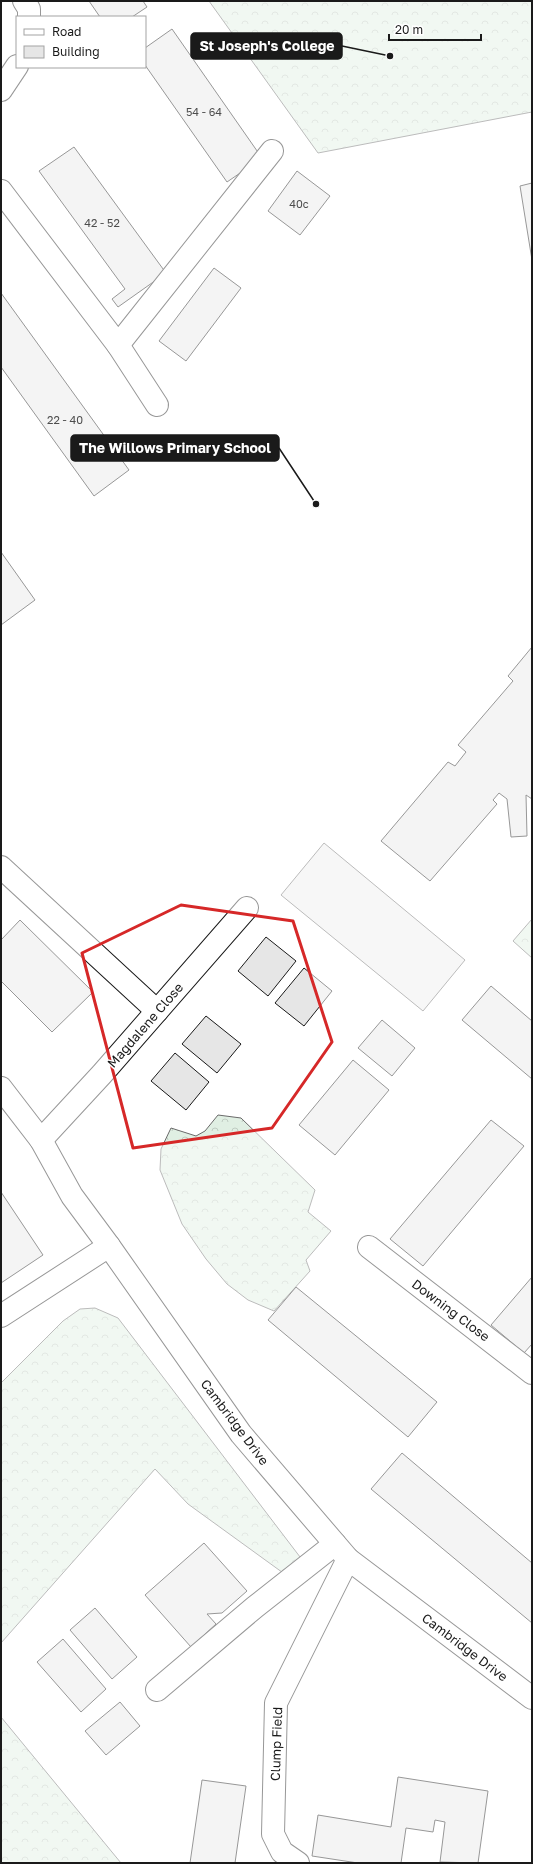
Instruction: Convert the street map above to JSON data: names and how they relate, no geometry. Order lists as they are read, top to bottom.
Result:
{
  "streets": {
    "street": [
      "Magdalene Close",
      "Downing Close",
      "Cambridge Drive",
      "Clump Field"
    ]
  },
  "crossings": [
    ["Magdalene Close", "Cambridge Drive"],
    ["Cambridge Drive", "Clump Field"]
  ],
  "places": ["St Joseph's College", "The Willows Primary School"],
  "house_numbers": [
    "54 - 64",
    "40c",
    "42 - 52",
    "22 - 40"
  ],
  "legend": ["Road", "Building"],
  "scale_bar": "20 m"
}
